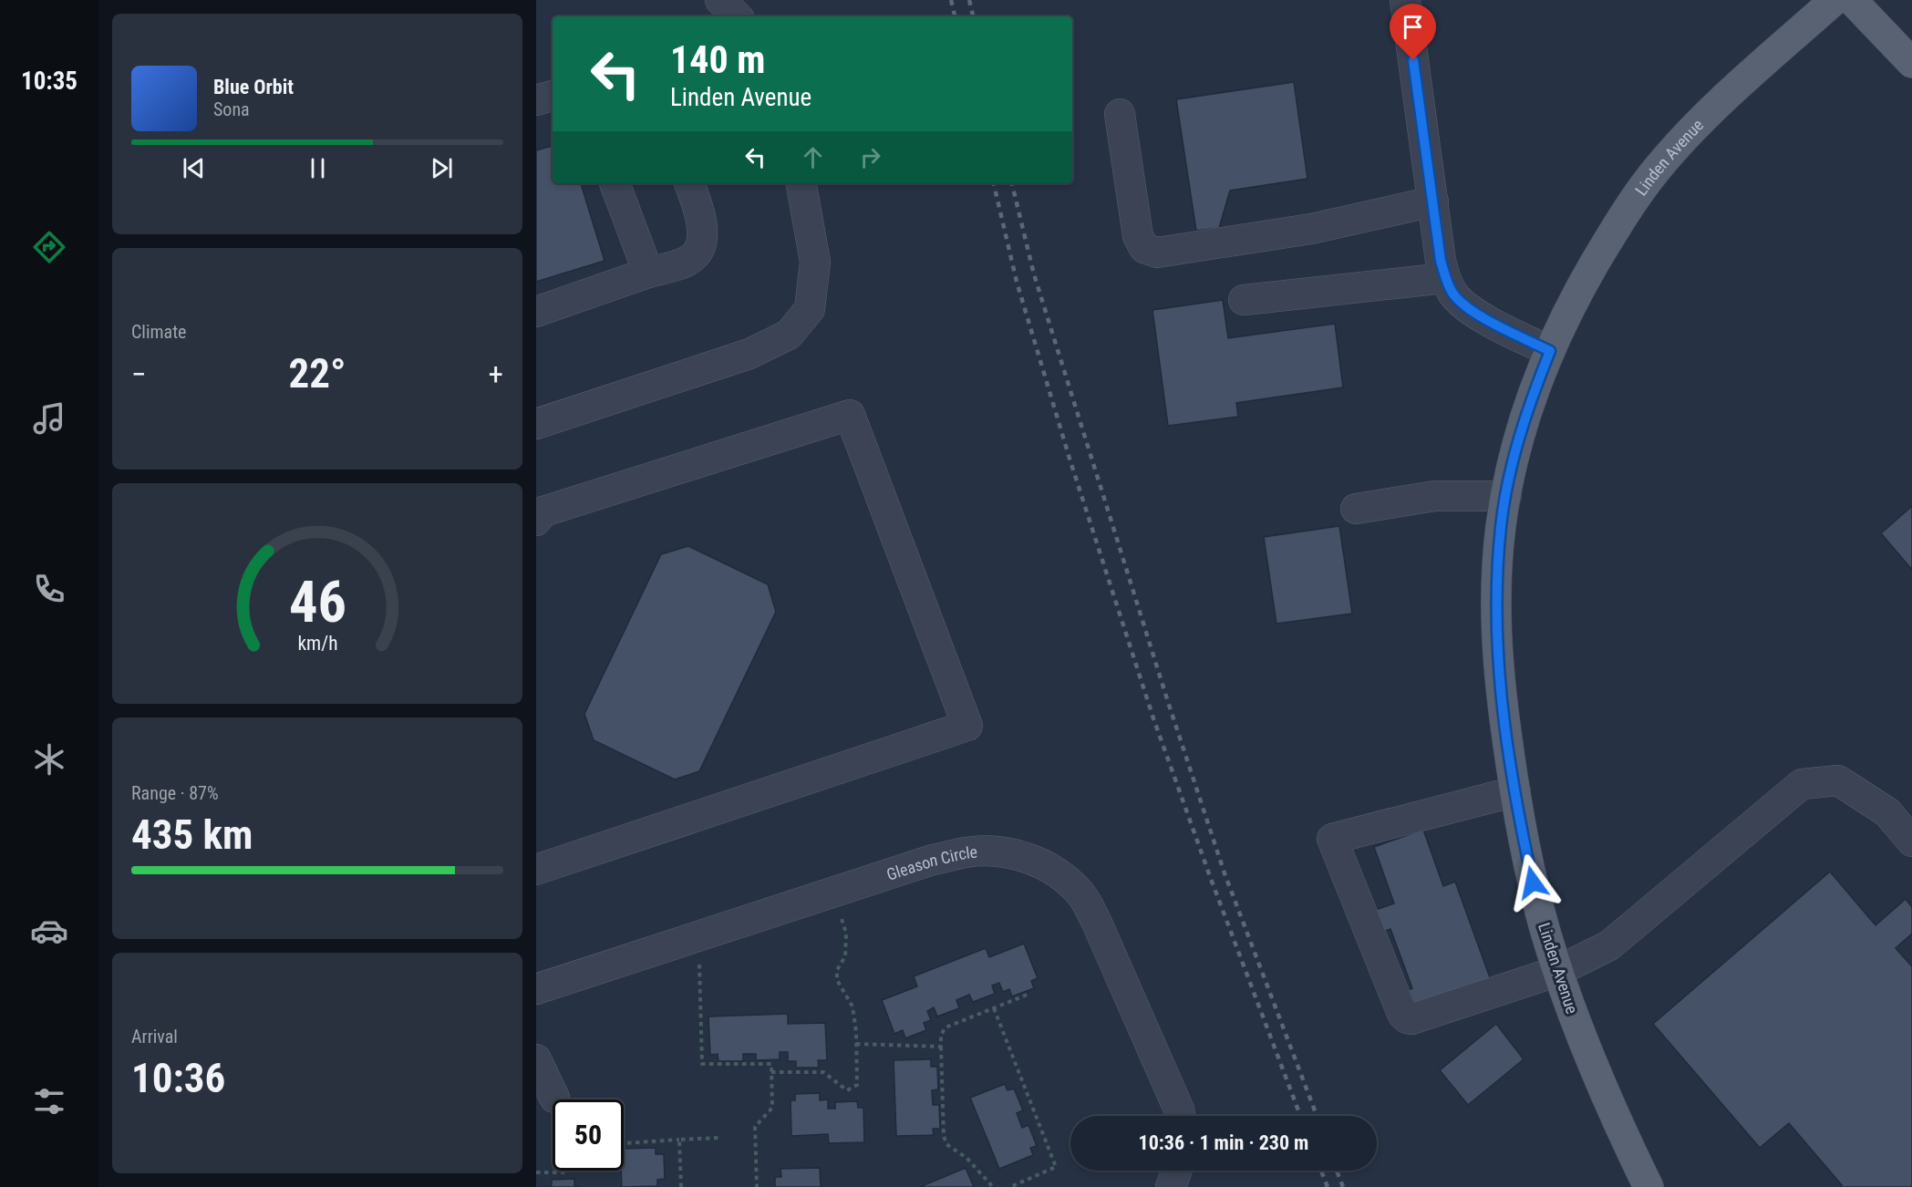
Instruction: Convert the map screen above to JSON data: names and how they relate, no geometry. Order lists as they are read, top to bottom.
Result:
{
  "streets": {
    "main road": ["Linden Avenue"],
    "street": ["Gleason Circle"]
  },
  "page": {
    "tabs": "10:35",
    "turn": ["140 m", "Linden Avenue"],
    "song": ["Blue Orbit", "Sona"],
    "tile": [
      "Climate",
      ["Range · 87%", "435 km"],
      ["Arrival", "10:36"]
    ],
    "heat": ["−", "22°", "+"],
    "limit": "50",
    "trip": "10:36 · 1 min · 230 m",
    "gauge": ["46", "km/h"]
  }
}
